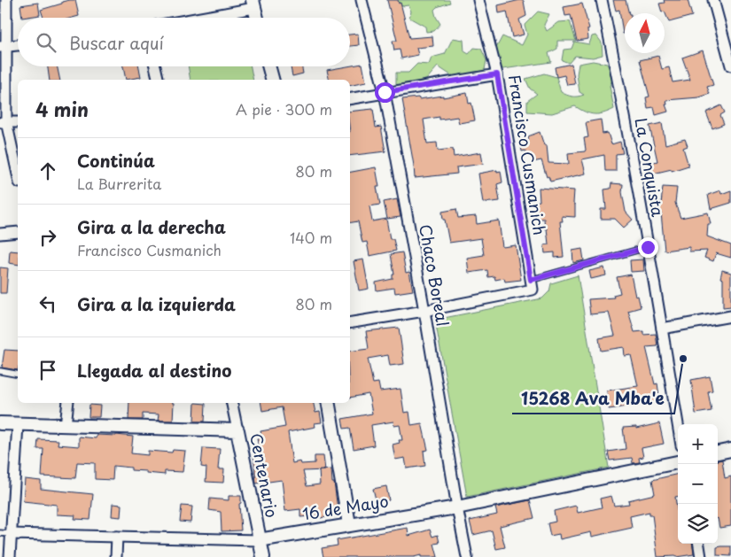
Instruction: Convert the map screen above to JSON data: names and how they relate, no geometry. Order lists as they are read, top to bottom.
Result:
{
  "streets": {
    "street": [
      "Francisco Cusmanich",
      "La Conquista",
      "Chaco Boreal",
      "Centenario",
      "16 de Mayo"
    ]
  },
  "crossings": [
    ["Chaco Boreal", "16 de Mayo"],
    ["Centenario", "16 de Mayo"]
  ],
  "places": ["15268 Ava Mba'e"],
  "north": "top",
  "page": {
    "search": "Buscar aquí",
    "heading": ["4 min", "A pie · 300 m"],
    "list": [
      ["Continúa", "La Burrerita", "80 m"],
      ["Gira a la derecha", "Francisco Cusmanich", "140 m"],
      ["Gira a la izquierda", "80 m"],
      "Llegada al destino"
    ],
    "map_buttons": ["+", "−"]
  }
}
